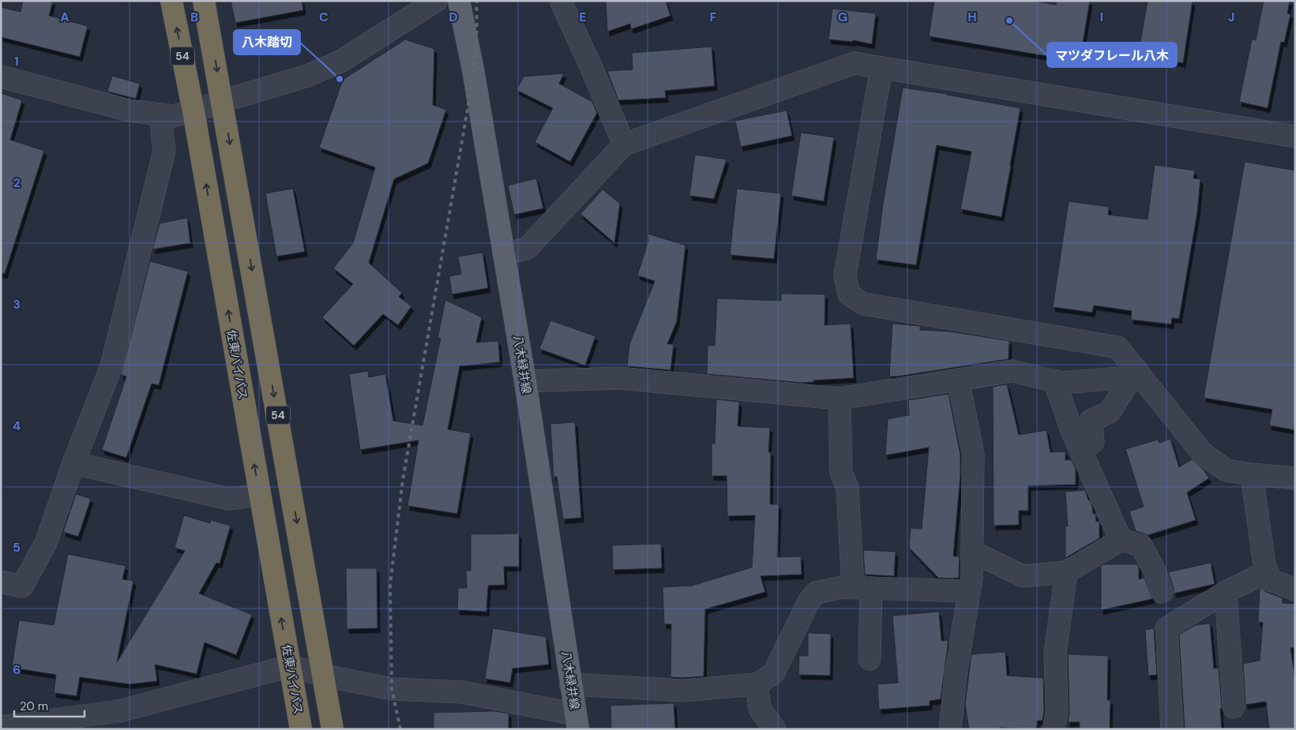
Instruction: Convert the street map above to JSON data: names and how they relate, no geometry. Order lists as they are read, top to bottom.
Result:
{
  "streets": {
    "highway": ["54", "佐東バイパス"],
    "main road": ["八木緑井線"]
  },
  "places": ["マツダフレール八木", "八木踏切"],
  "scale_bar": "20 m",
  "grid": {
    "columns": [
      "A",
      "B",
      "C",
      "D",
      "E",
      "F",
      "G",
      "H",
      "I",
      "J"
    ],
    "rows": [
      "1",
      "2",
      "3",
      "4",
      "5",
      "6"
    ]
  }
}
